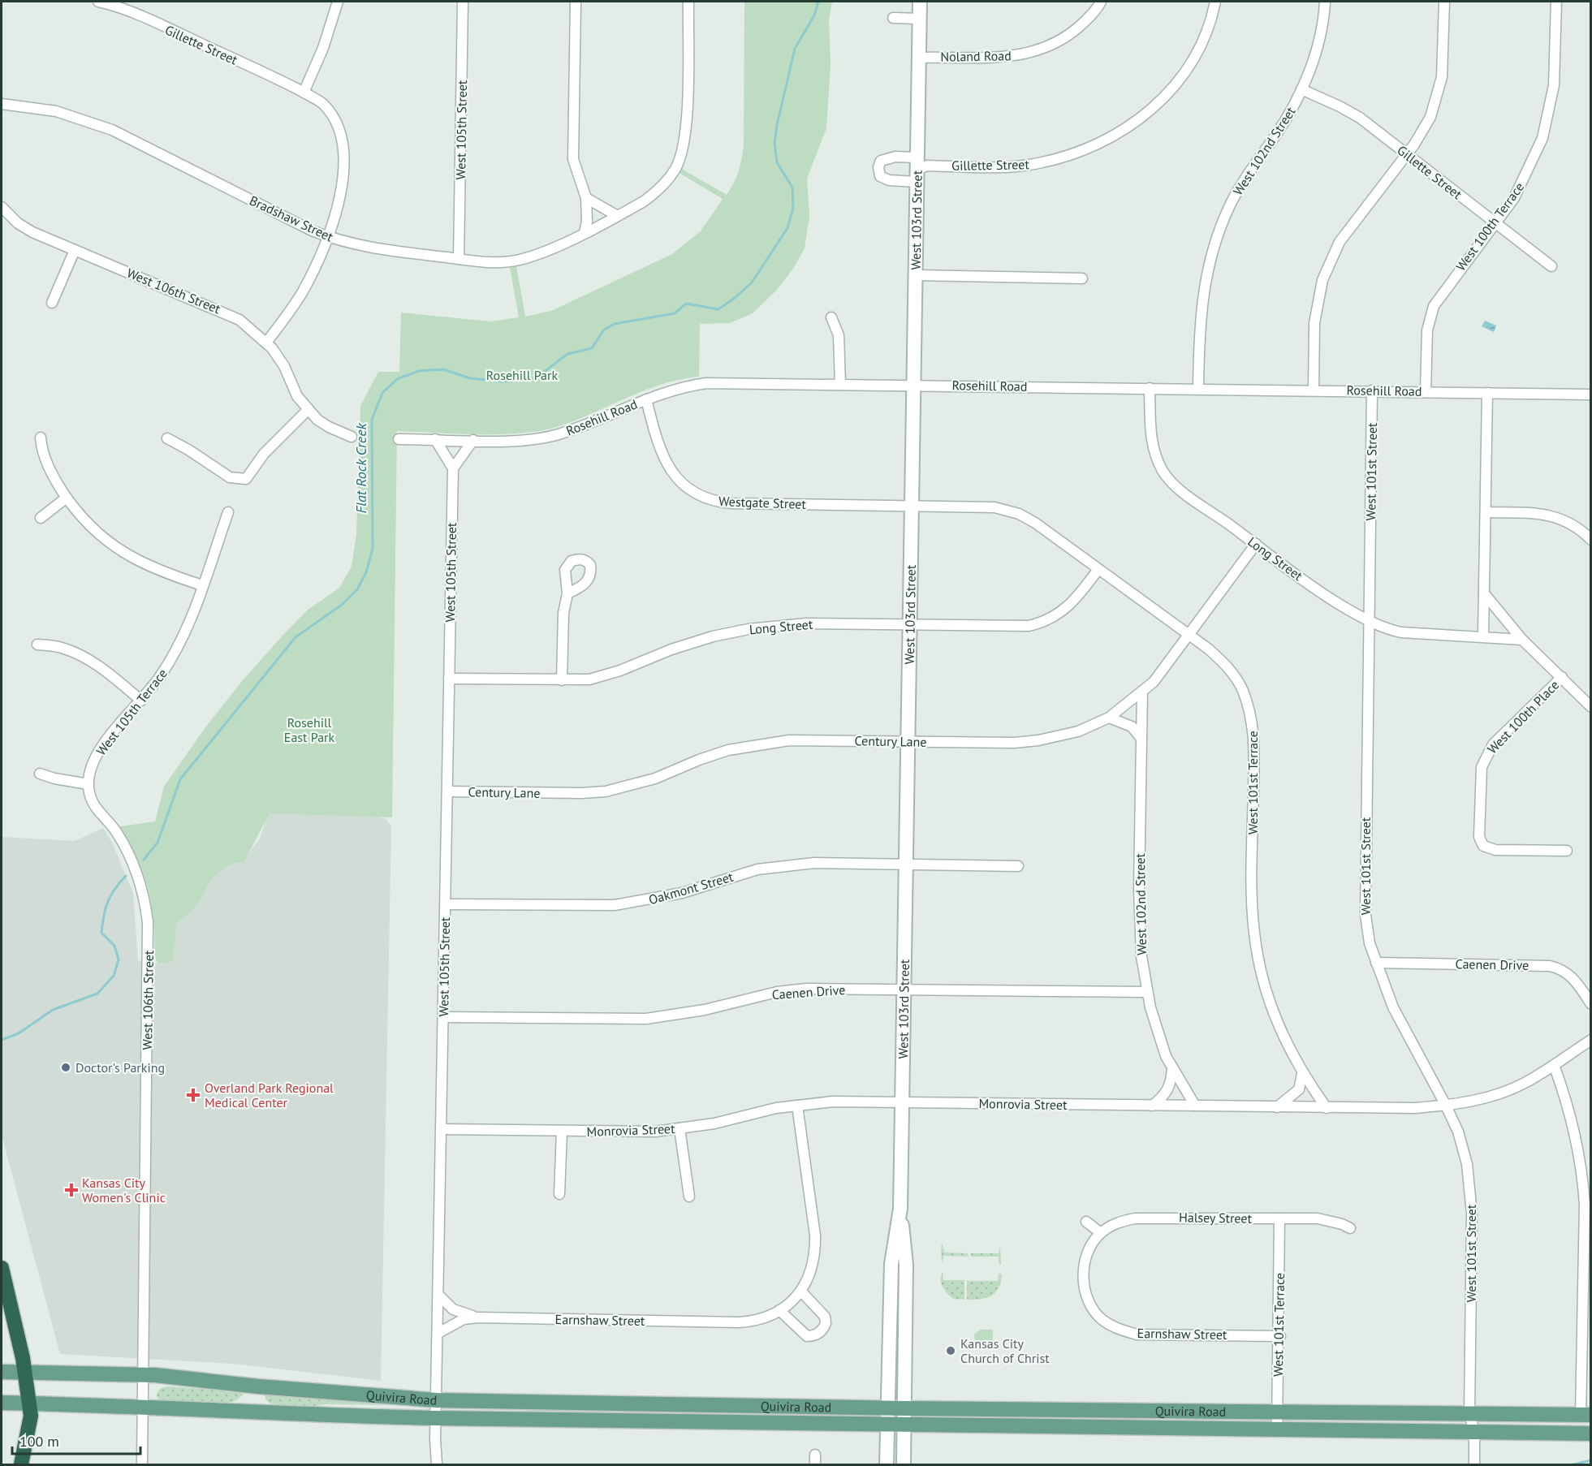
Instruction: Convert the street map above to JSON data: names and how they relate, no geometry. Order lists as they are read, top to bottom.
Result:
{
  "streets": {
    "main road": ["West 103rd Street", "Quivira Road"],
    "street": [
      "Gillette Street",
      "Noland Road",
      "West 105th Street",
      "West 102nd Street",
      "Bradshaw Street",
      "West 100th Terrace",
      "West 106th Street",
      "Rosehill Road",
      "West 101st Street",
      "Westgate Street",
      "Long Street",
      "West 105th Terrace",
      "West 100th Place",
      "Century Lane",
      "West 101st Terrace",
      "Oakmont Street",
      "Caenen Drive",
      "Monrovia Street",
      "Halsey Street",
      "Earnshaw Street"
    ]
  },
  "crossings": [
    ["Gillette Street", "West 102nd Street"],
    ["Gillette Street", "West 103rd Street"],
    ["Gillette Street", "West 100th Terrace"],
    ["Noland Road", "West 103rd Street"],
    ["West 105th Street", "Bradshaw Street"],
    ["West 105th Street", "Long Street"],
    ["West 105th Street", "Century Lane"],
    ["West 105th Street", "Oakmont Street"],
    ["West 105th Street", "Caenen Drive"],
    ["West 105th Street", "Monrovia Street"],
    ["West 105th Street", "Earnshaw Street"],
    ["West 105th Street", "Quivira Road"],
    ["West 102nd Street", "Rosehill Road"],
    ["West 102nd Street", "Century Lane"],
    ["West 102nd Street", "Caenen Drive"],
    ["West 102nd Street", "Monrovia Street"],
    ["West 103rd Street", "Rosehill Road"],
    ["West 103rd Street", "Westgate Street"],
    ["West 103rd Street", "Long Street"],
    ["West 103rd Street", "Century Lane"],
    ["West 103rd Street", "West 101st Terrace"],
    ["West 103rd Street", "Oakmont Street"],
    ["West 103rd Street", "Caenen Drive"],
    ["West 103rd Street", "Monrovia Street"],
    ["West 103rd Street", "Quivira Road"],
    ["West 100th Terrace", "Rosehill Road"],
    ["West 106th Street", "West 105th Terrace"],
    ["West 106th Street", "Quivira Road"],
    ["Rosehill Road", "West 101st Street"],
    ["Rosehill Road", "Westgate Street"],
    ["Rosehill Road", "Long Street"],
    ["West 101st Street", "Long Street"],
    ["West 101st Street", "Caenen Drive"],
    ["West 101st Street", "Monrovia Street"],
    ["West 101st Street", "Quivira Road"],
    ["Westgate Street", "West 101st Terrace"],
    ["Long Street", "Century Lane"],
    ["Long Street", "West 101st Terrace"],
    ["Century Lane", "West 101st Terrace"],
    ["West 101st Terrace", "Monrovia Street"],
    ["West 101st Terrace", "Halsey Street"],
    ["West 101st Terrace", "Earnshaw Street"],
    ["West 101st Terrace", "Quivira Road"],
    ["Halsey Street", "Earnshaw Street"]
  ],
  "water": ["Flat Rock Creek"],
  "parks": ["Rosehill Park", "Rosehill East Park"],
  "places": {
    "other": ["Doctor's Parking", "Kansas City Church of Christ"],
    "health": ["Overland Park Regional Medical Center", "Kansas City Women's Clinic"]
  },
  "scale_bar": "100 m"
}
